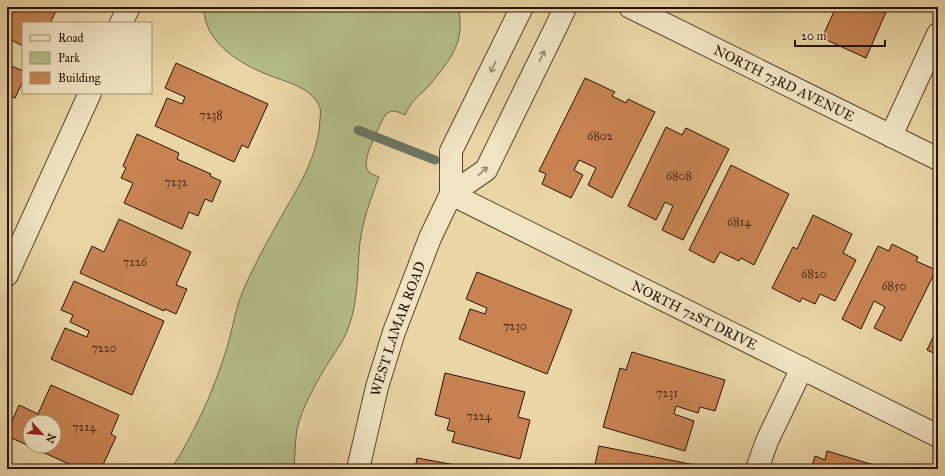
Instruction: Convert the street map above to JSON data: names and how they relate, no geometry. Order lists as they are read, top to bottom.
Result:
{
  "streets": {
    "street": ["NORTH 73RD AVENUE", "NORTH 72ST DRIVE", "WEST LAMAR ROAD"]
  },
  "crossings": [
    ["NORTH 72ST DRIVE", "WEST LAMAR ROAD"]
  ],
  "house_numbers": [
    "7238",
    "6802",
    "6808",
    "7232",
    "6814",
    "7226",
    "6820",
    "6850",
    "7230",
    "7220",
    "7231",
    "7224",
    "7214"
  ],
  "legend": ["Road", "Park", "Building"],
  "scale_bar": "20 m",
  "north": "bottom right"
}
